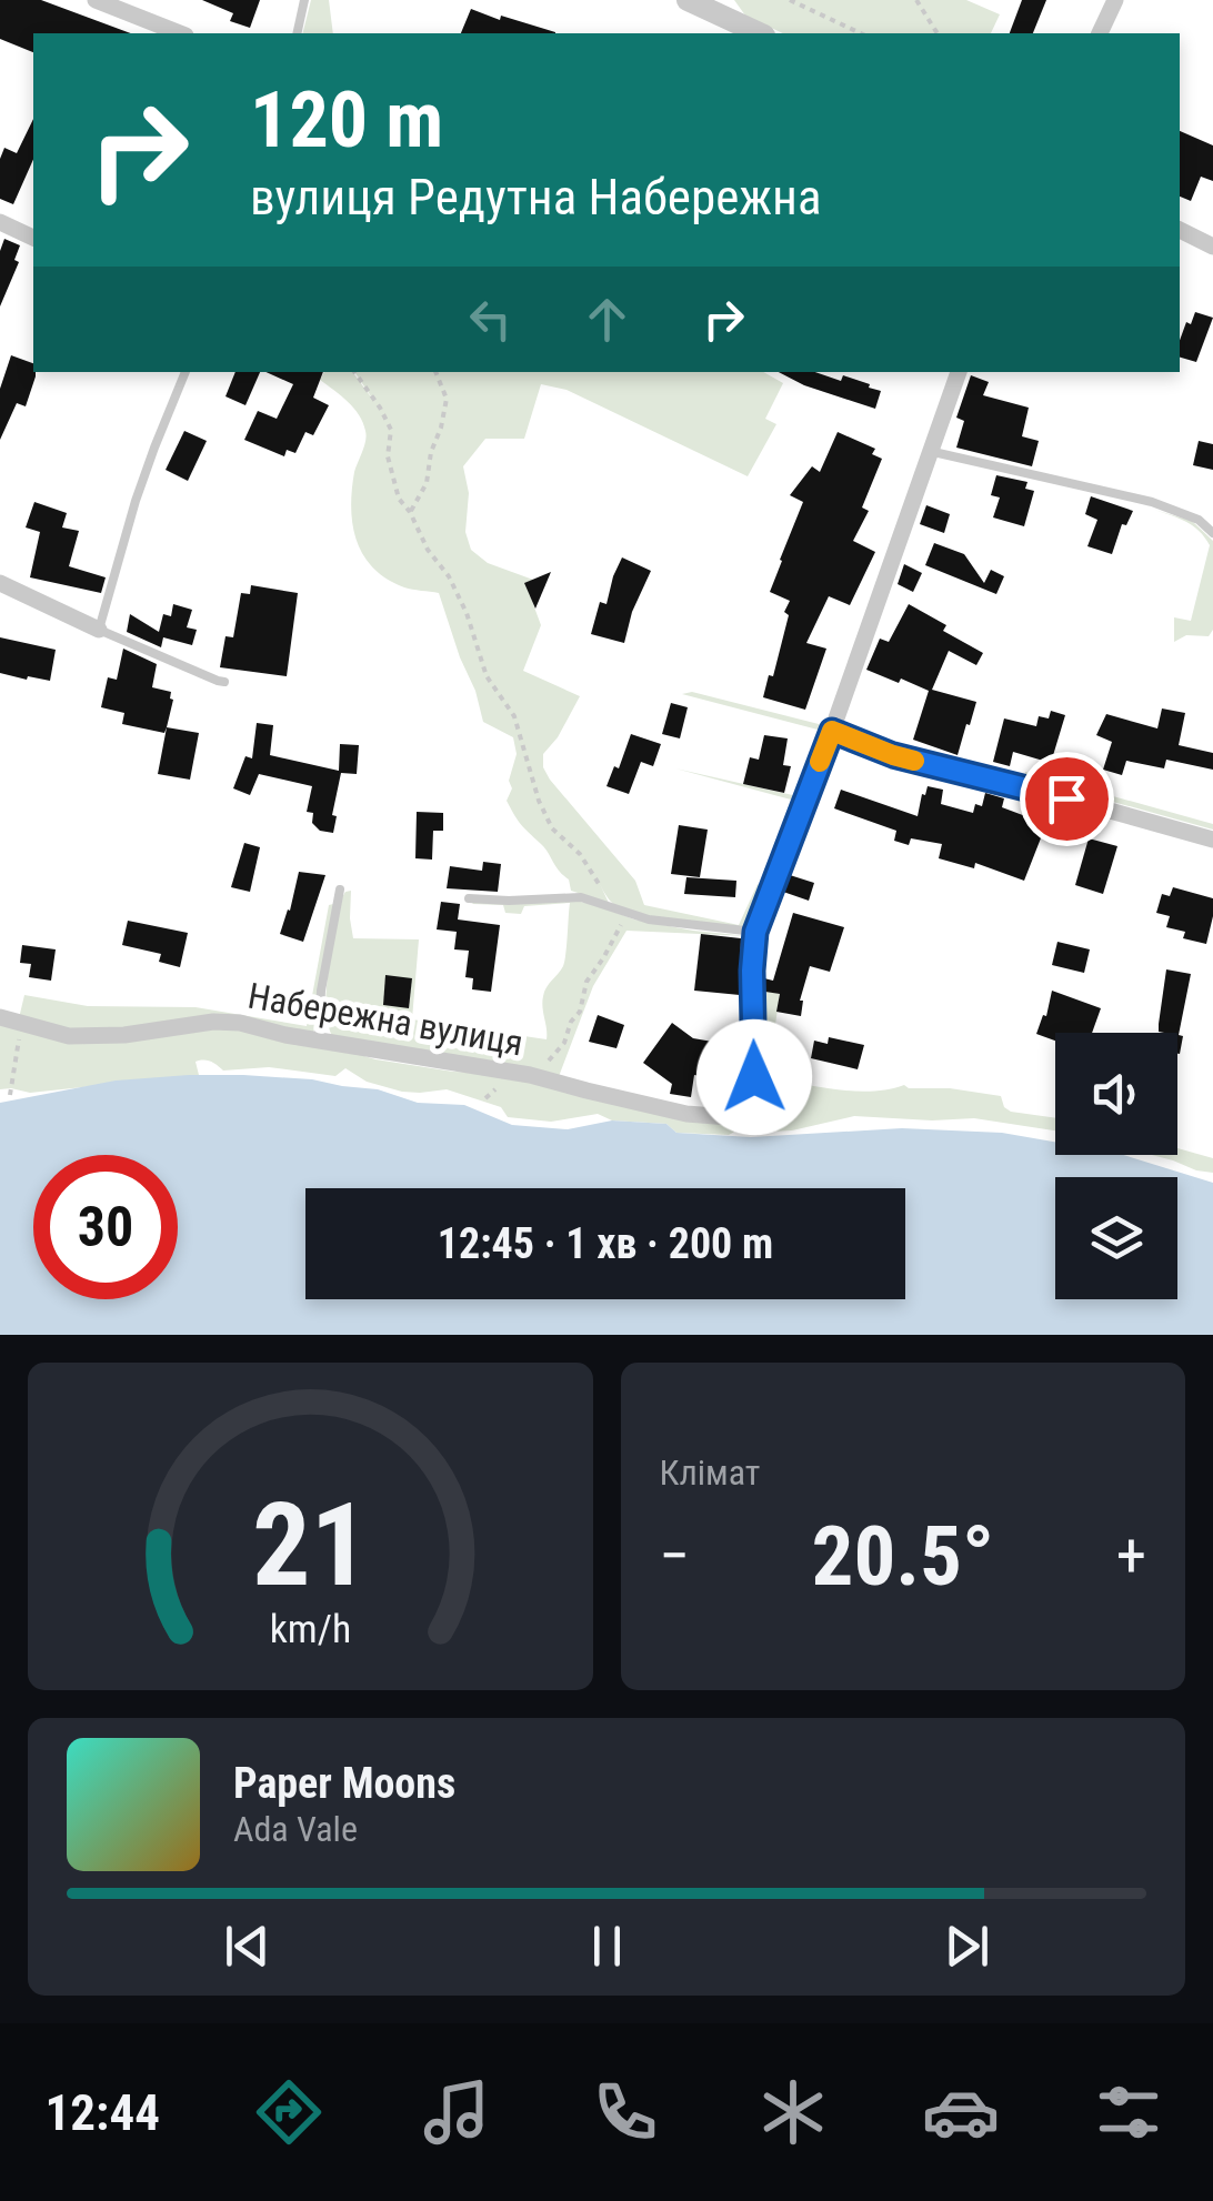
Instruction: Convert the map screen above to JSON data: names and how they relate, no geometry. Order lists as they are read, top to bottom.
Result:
{
  "streets": {
    "street": ["Набережна вулиця"]
  },
  "page": {
    "turn": ["120 m", "вулиця Редутна Набережна"],
    "limit": "30",
    "trip": "12:45 · 1 хв · 200 m",
    "tile": "Клімат",
    "heat": ["−", "20.5°", "+"],
    "song": ["Paper Moons", "Ada Vale"],
    "tabs": "12:44",
    "gauge": ["21", "km/h"]
  }
}
